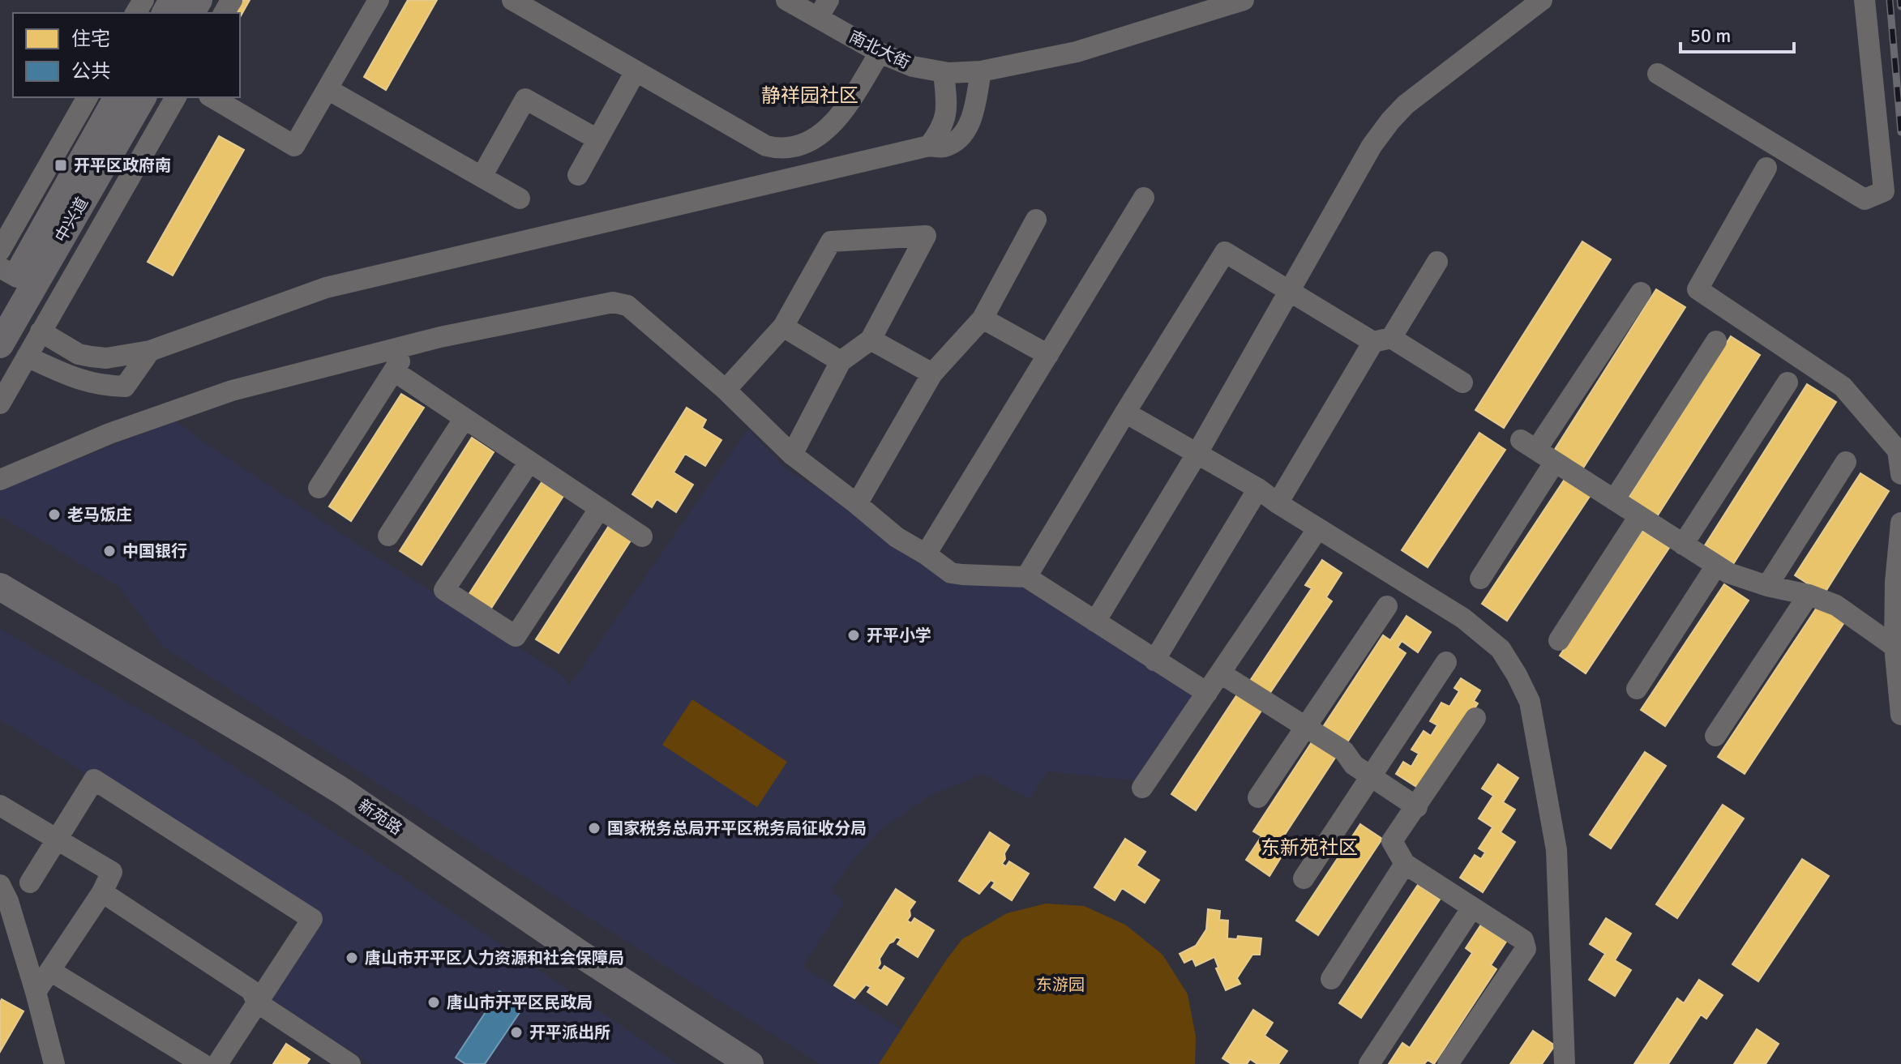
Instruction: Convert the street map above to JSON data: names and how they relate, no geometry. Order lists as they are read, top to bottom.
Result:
{
  "streets": {
    "main road": ["中兴道", "新苑路"],
    "street": ["南北大街"]
  },
  "districts": ["静祥园社区", "东新苑社区"],
  "parks": ["东游园"],
  "places": {
    "transit": ["开平区政府南"],
    "other": [
      "老马饭庄",
      "中国银行",
      "开平小学",
      "国家税务总局开平区税务局征收分局",
      "唐山市开平区人力资源和社会保障局",
      "唐山市开平区民政局",
      "开平派出所"
    ]
  },
  "legend": ["住宅", "公共"],
  "scale_bar": "50 m"
}
